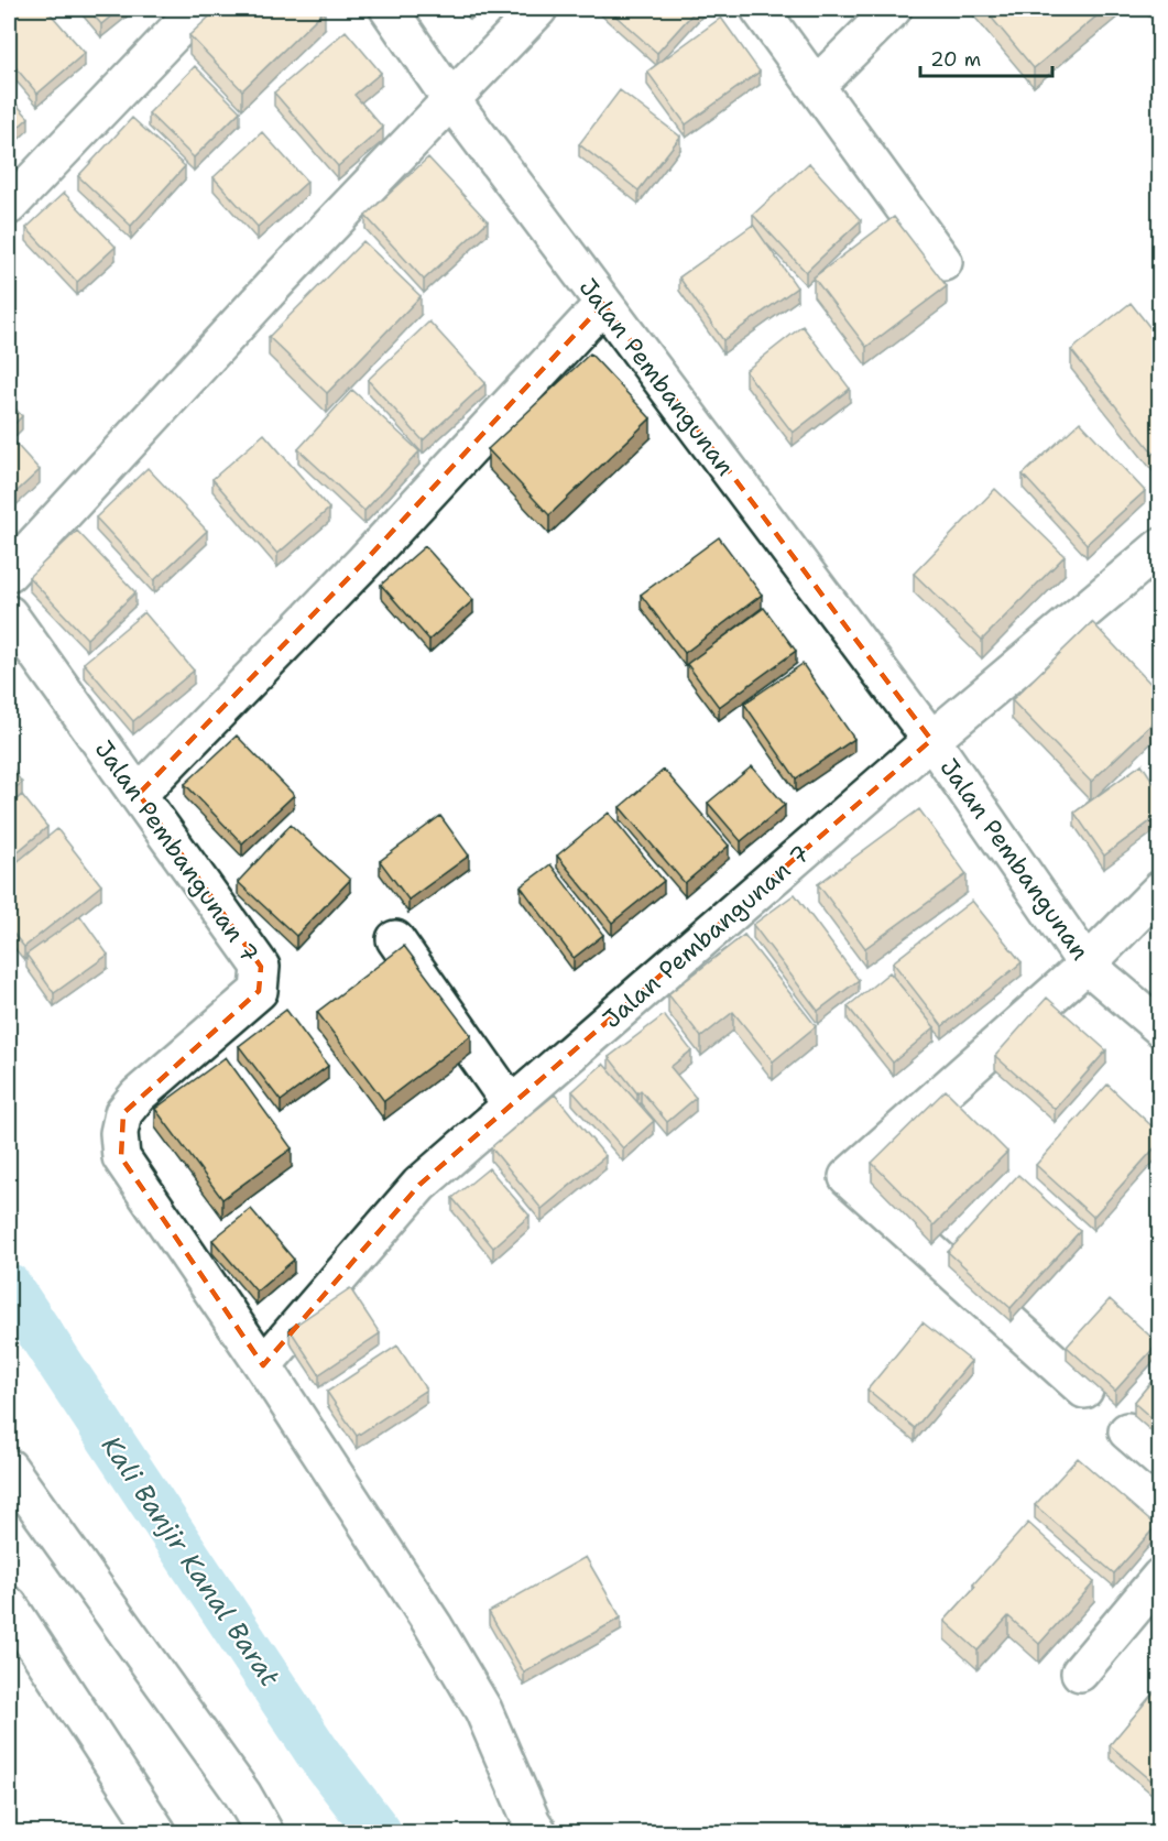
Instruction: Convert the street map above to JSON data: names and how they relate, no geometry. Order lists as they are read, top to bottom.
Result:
{
  "streets": {
    "street": ["Jalan Pembangunan", "Jalan Pembangunan 7"]
  },
  "crossings": [
    ["Jalan Pembangunan", "Jalan Pembangunan 7"]
  ],
  "water": ["Kali Banjir Kanal Barat"],
  "scale_bar": "20 m"
}
